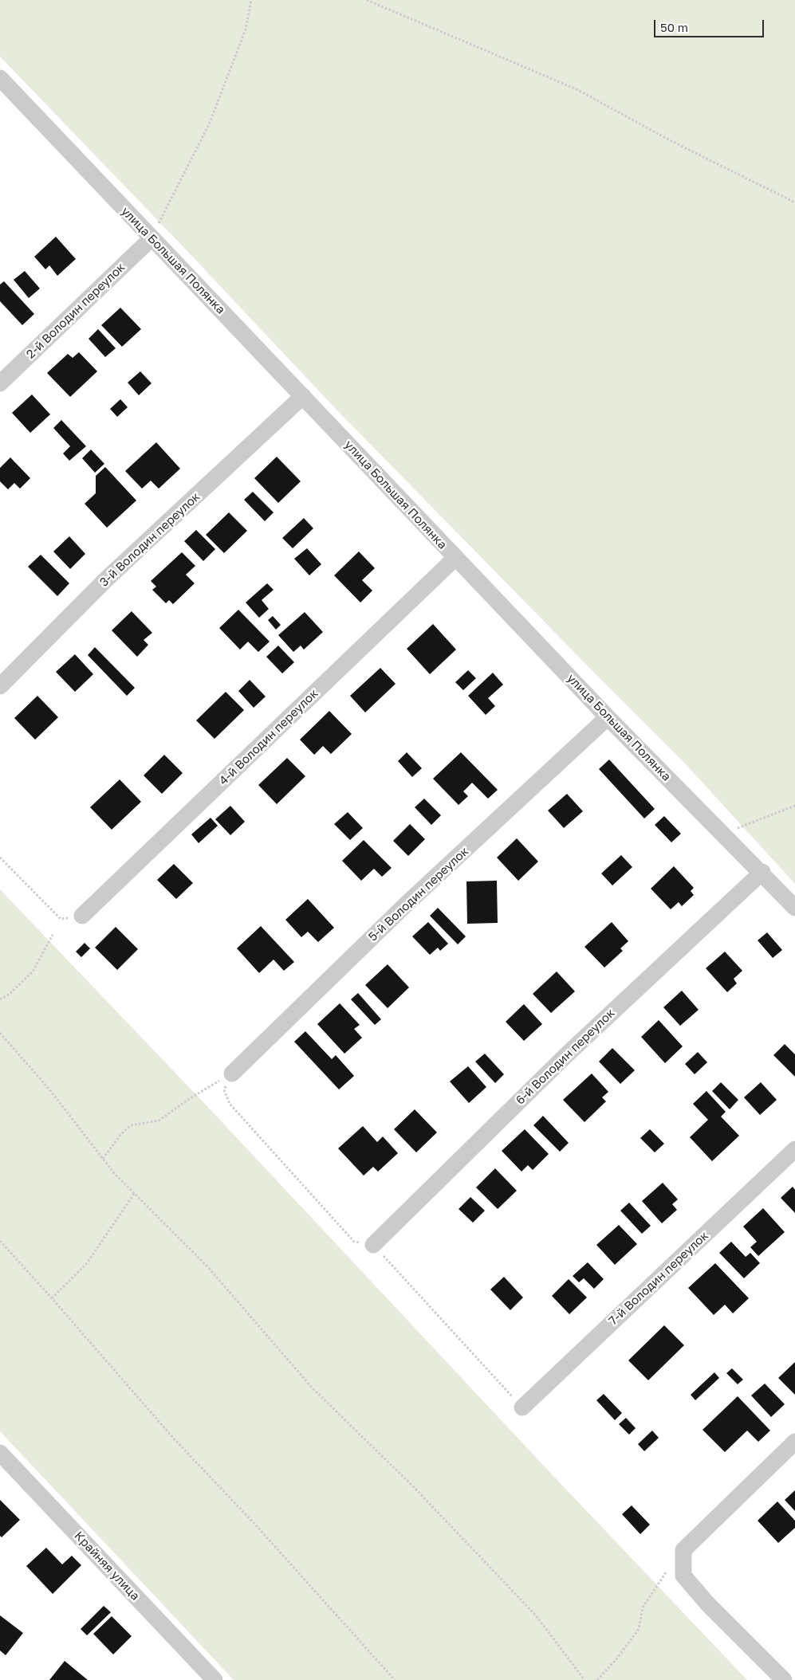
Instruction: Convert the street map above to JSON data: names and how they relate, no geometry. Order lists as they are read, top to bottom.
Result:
{
  "streets": {
    "street": [
      "улица Большая Полянка",
      "2-й Володин переулок",
      "3-й Володин переулок",
      "4-й Володин переулок",
      "5-й Володин переулок",
      "6-й Володин переулок",
      "7-й Володин переулок",
      "Крайняя улица"
    ]
  },
  "crossings": [
    ["улица Большая Полянка", "2-й Володин переулок"],
    ["улица Большая Полянка", "3-й Володин переулок"],
    ["улица Большая Полянка", "4-й Володин переулок"],
    ["улица Большая Полянка", "5-й Володин переулок"],
    ["улица Большая Полянка", "6-й Володин переулок"]
  ],
  "scale_bar": "50 m"
}
